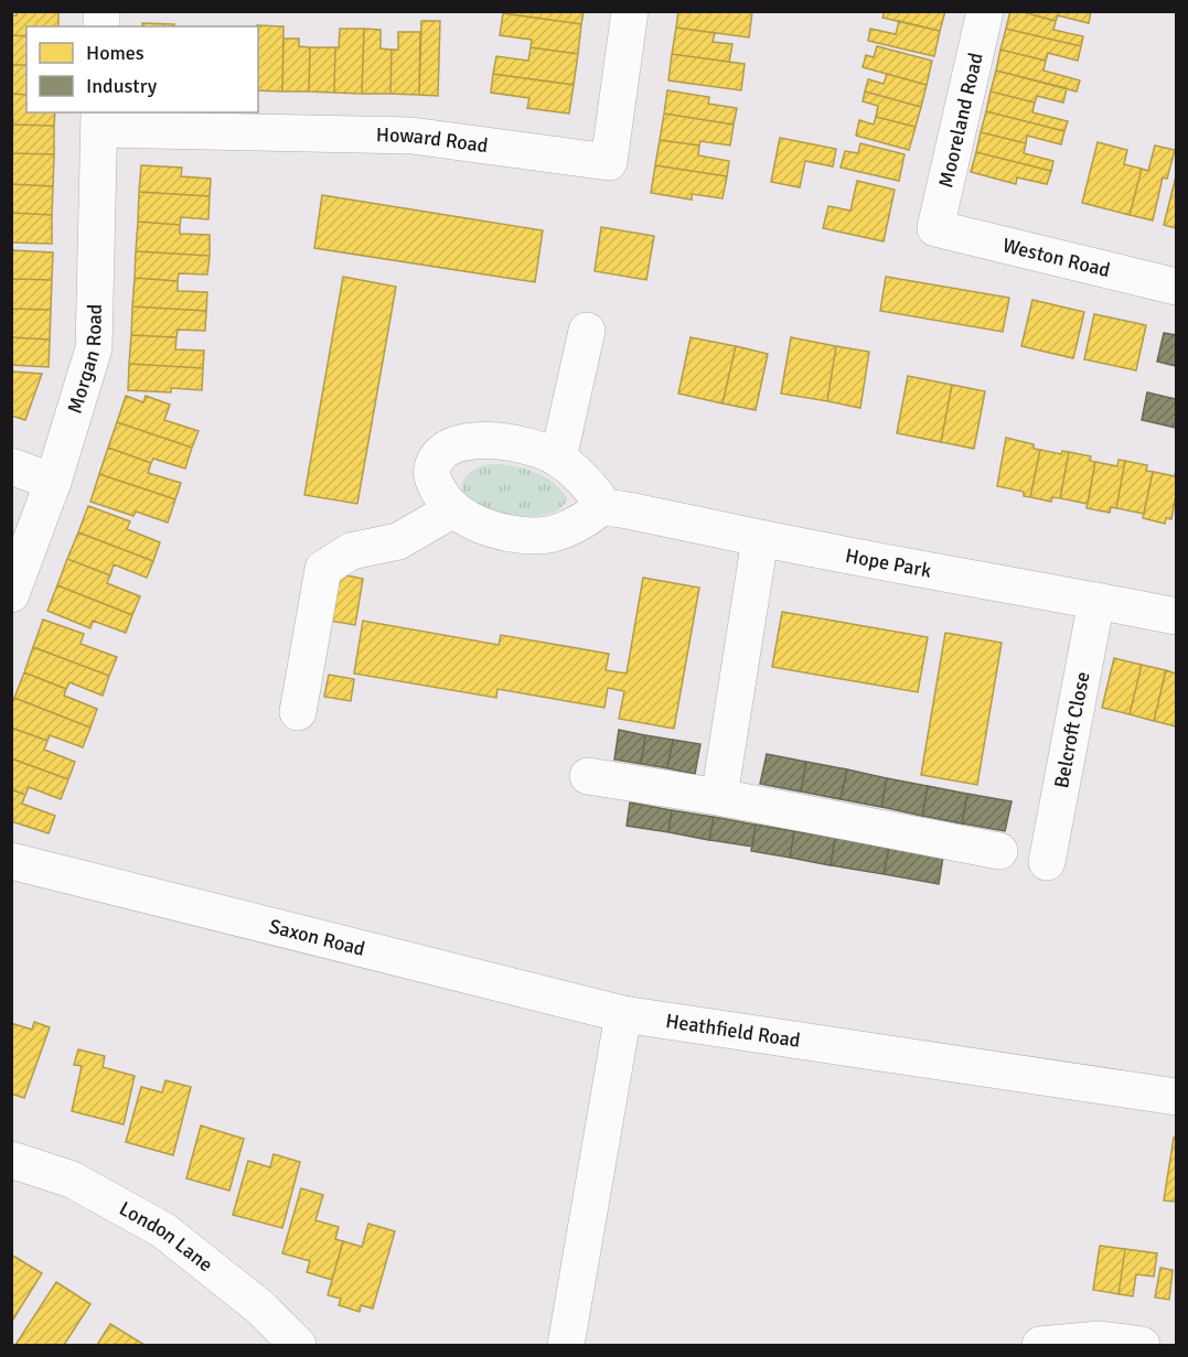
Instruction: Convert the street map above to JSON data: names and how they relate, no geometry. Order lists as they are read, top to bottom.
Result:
{
  "streets": {
    "street": [
      "Mooreland Road",
      "Howard Road",
      "Weston Road",
      "Morgan Road",
      "Hope Park",
      "Belcroft Close",
      "Saxon Road",
      "Heathfield Road",
      "London Lane"
    ]
  },
  "crossings": [
    ["Mooreland Road", "Weston Road"],
    ["Howard Road", "Morgan Road"],
    ["Hope Park", "Belcroft Close"],
    ["Saxon Road", "Heathfield Road"]
  ],
  "legend": ["Homes", "Industry"]
}
